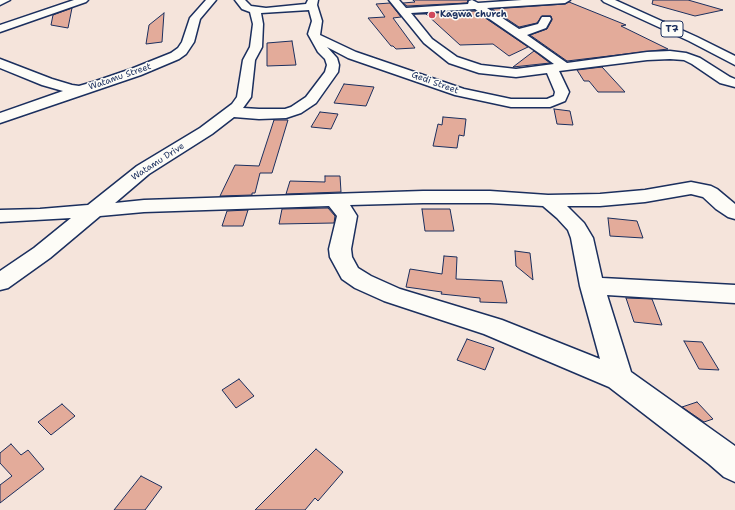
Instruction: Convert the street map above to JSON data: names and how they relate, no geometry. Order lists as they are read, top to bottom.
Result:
{
  "streets": {
    "main road": [
      "T7",
      "Watamu Street",
      "Gedi Street",
      "Watamu Drive"
    ]
  },
  "places": ["Kagwa church"]
}
